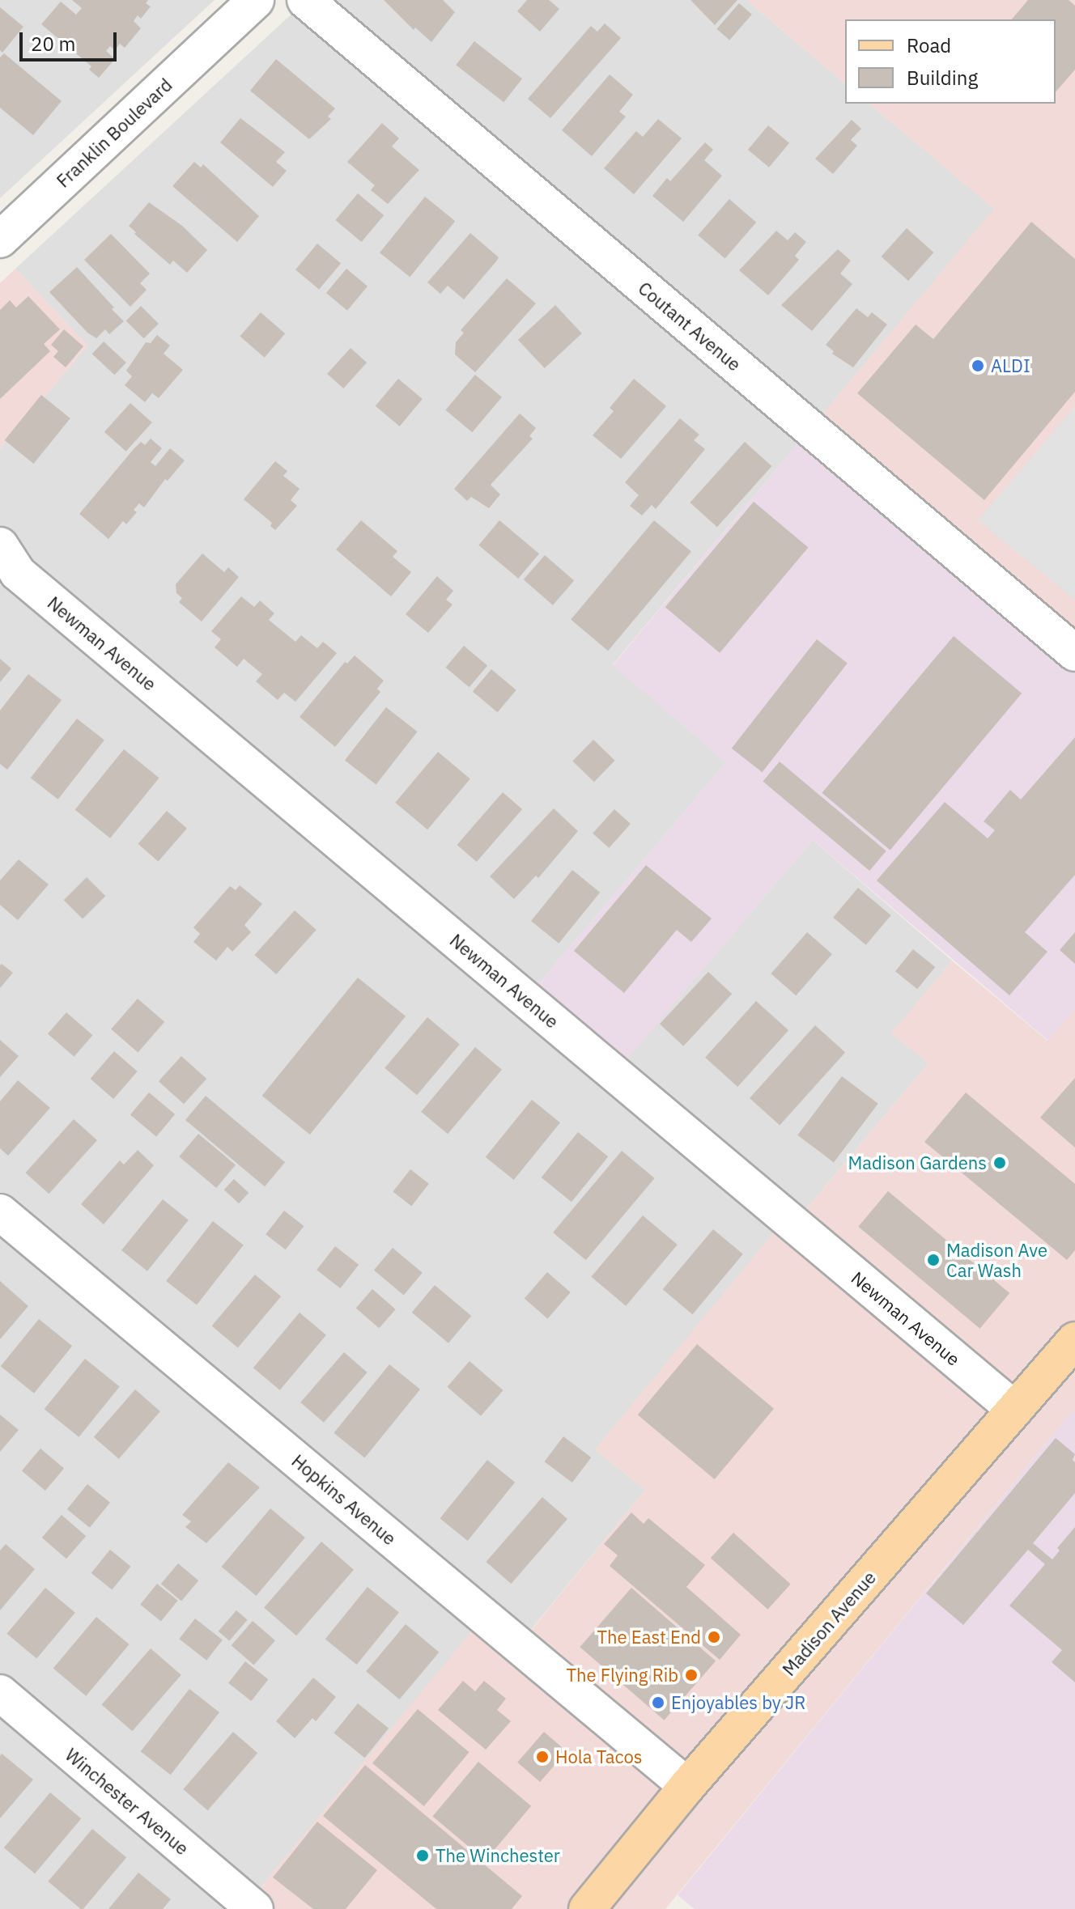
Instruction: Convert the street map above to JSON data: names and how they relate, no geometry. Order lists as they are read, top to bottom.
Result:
{
  "streets": {
    "main road": ["Madison Avenue"],
    "street": [
      "Franklin Boulevard",
      "Coutant Avenue",
      "Newman Avenue",
      "Hopkins Avenue",
      "Winchester Avenue"
    ]
  },
  "crossings": [
    ["Newman Avenue", "Madison Avenue"],
    ["Hopkins Avenue", "Madison Avenue"]
  ],
  "places": [
    "ALDI",
    "Madison Gardens",
    "Madison Ave Car Wash",
    "The East End",
    "The Flying Rib",
    "Enjoyables by JR",
    "Hola Tacos",
    "The Winchester"
  ],
  "legend": ["Road", "Building"],
  "scale_bar": "20 m"
}
